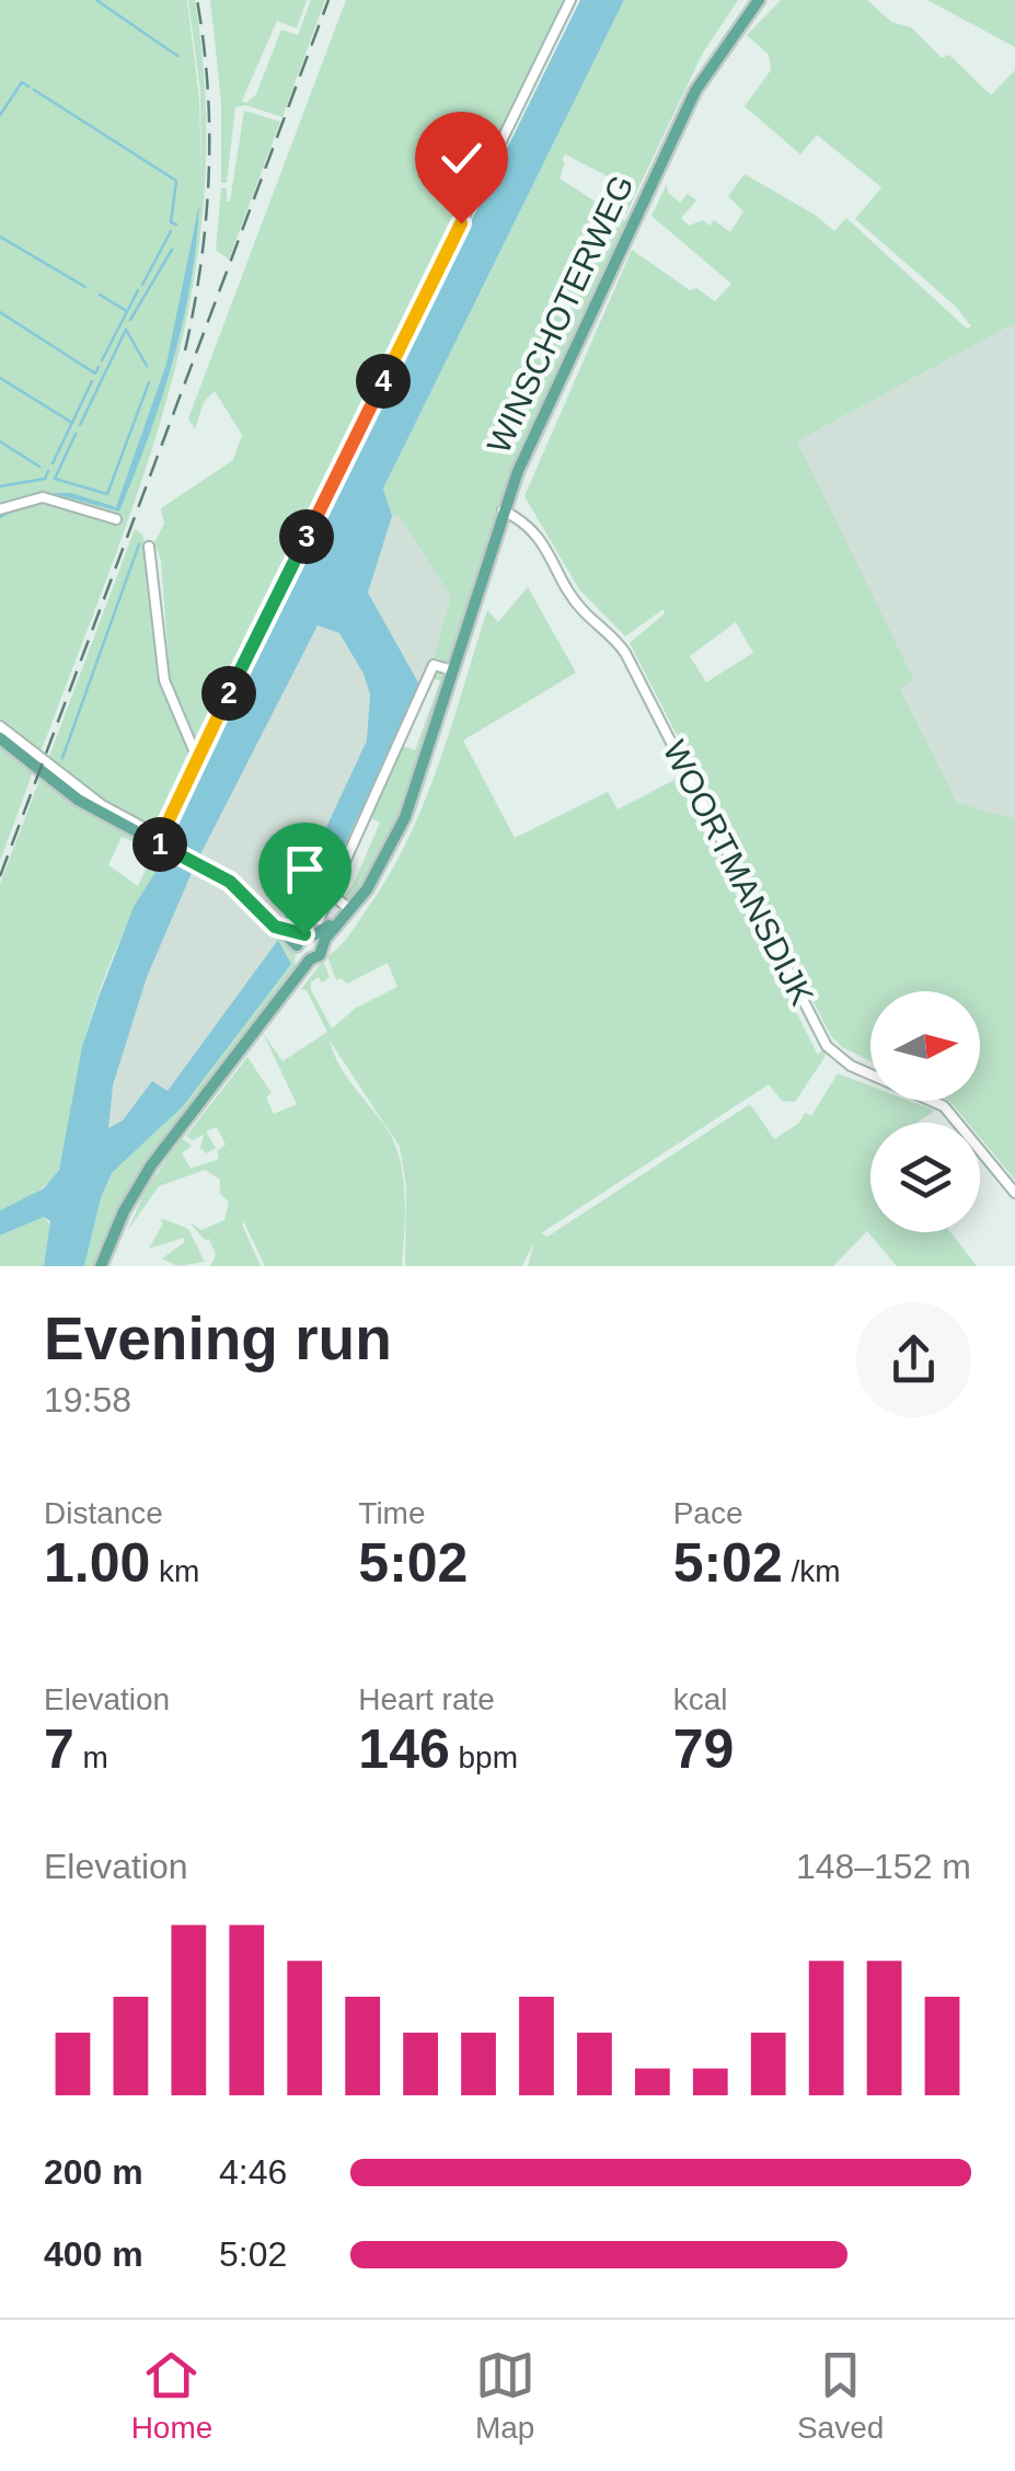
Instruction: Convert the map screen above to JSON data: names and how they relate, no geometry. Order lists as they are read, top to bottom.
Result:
{
  "streets": {
    "main road": ["WINSCHOTERWEG"],
    "street": ["WOORTMANSDIJK"]
  },
  "crossings": [
    ["WINSCHOTERWEG", "WOORTMANSDIJK"]
  ],
  "north": "right",
  "page": {
    "pins": [
      "4",
      "3",
      "2",
      "1"
    ],
    "heading": ["Evening run", "19:58"],
    "stats": [
      ["Distance", "1.00 km"],
      ["Time", "5:02"],
      ["Pace", "5:02 /km"],
      ["Elevation", "7 m"],
      ["Heart rate", "146 bpm"],
      ["kcal", "79"]
    ],
    "chart": ["Elevation", "148–152 m"],
    "list": [
      {
        "name": "200 m",
        "note": "4:46"
      },
      {
        "name": "400 m",
        "note": "5:02"
      }
    ],
    "tabs": ["Home", "Map", "Saved"]
  }
}
